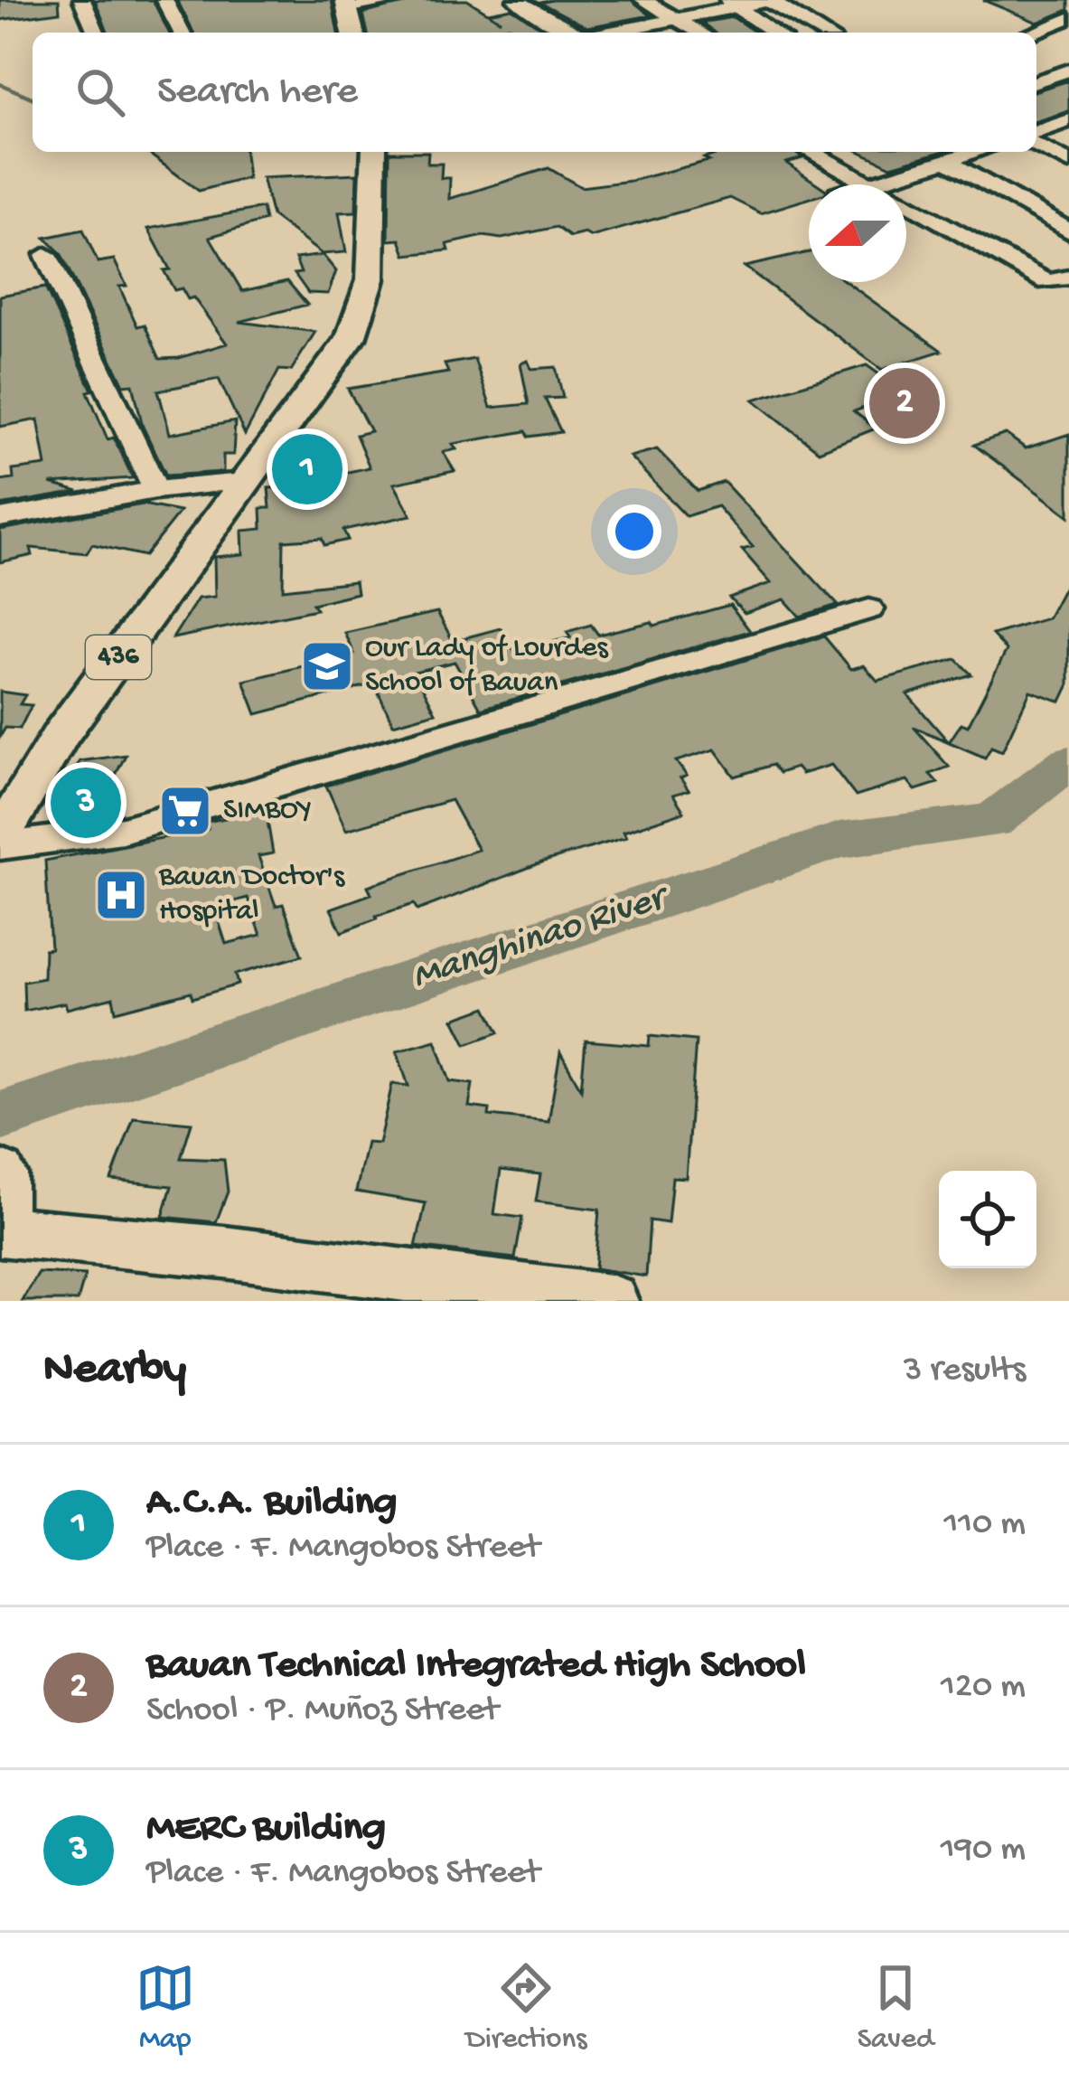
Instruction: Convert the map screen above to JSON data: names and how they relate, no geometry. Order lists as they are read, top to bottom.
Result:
{
  "streets": {
    "main road": ["436"]
  },
  "water": ["Manghinao River"],
  "places": {
    "school or university": ["Our Lady of Lourdes School of Bauan"],
    "supermarket": ["SIMBOY"],
    "hospital": ["Bauan Doctor's Hospital"]
  },
  "north": "left",
  "page": {
    "search": "Search here",
    "pins": ["2", "1", "3"],
    "heading": ["Nearby", "3 results"],
    "list": [
      {
        "mark": "1",
        "name": "A.C.A. Building",
        "note": "Place · F. Mangobos Street",
        "value": "110 m"
      },
      {
        "mark": "2",
        "name": "Bauan Technical Integrated High School",
        "note": "School · P. Muñoz Street",
        "value": "120 m"
      },
      {
        "mark": "3",
        "name": "MERC Building",
        "note": "Place · F. Mangobos Street",
        "value": "190 m"
      }
    ],
    "nav": ["Map", "Directions", "Saved"]
  }
}
